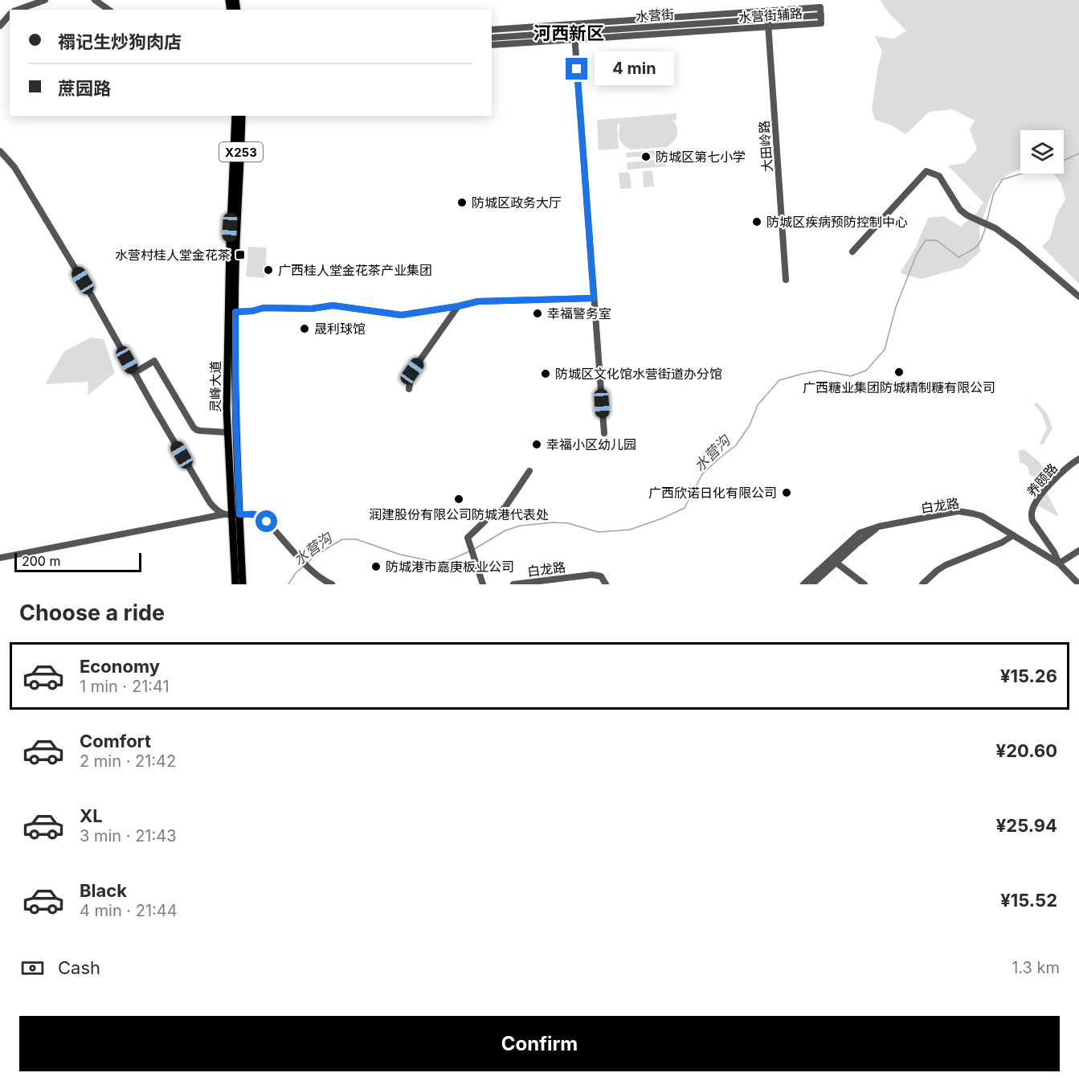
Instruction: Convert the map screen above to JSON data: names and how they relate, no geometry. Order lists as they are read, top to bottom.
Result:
{
  "streets": {
    "main road": ["X253", "灵峰大道"],
    "street": [
      "水营街",
      "水营街辅路",
      "大田岭路",
      "养颐路",
      "白龙路"
    ]
  },
  "crossings": [
    ["水营街", "水营街辅路"],
    ["水营街", "大田岭路"],
    ["水营街辅路", "大田岭路"],
    ["X253", "灵峰大道"],
    ["养颐路", "白龙路"]
  ],
  "districts": ["河西新区"],
  "water": ["水营沟"],
  "places": {
    "other": [
      "防城区第七小学",
      "防城区政务大厅",
      "防城区疾病预防控制中心",
      "广西桂人堂金花茶产业集团",
      "幸福警务室",
      "晟利球馆",
      "广西糖业集团防城精制糖有限公司",
      "防城区文化馆水营街道办分馆",
      "幸福小区幼儿园",
      "广西欣诺日化有限公司",
      "润建股份有限公司防城港代表处",
      "防城港市嘉庚板业公司"
    ],
    "transit": ["水营村桂人堂金花茶"]
  },
  "scale_bar": "200 m",
  "page": {
    "banner": ["禤记生炒狗肉店", "蔗园路"],
    "bubble": "4 min",
    "scale": "200 m",
    "heading": "Choose a ride",
    "list": [
      {
        "name": "Economy",
        "note": "1 min · 21:41",
        "value": "¥15.26"
      },
      {
        "name": "Comfort",
        "note": "2 min · 21:42",
        "value": "¥20.60"
      },
      {
        "name": "XL",
        "note": "3 min · 21:43",
        "value": "¥25.94"
      },
      {
        "name": "Black",
        "note": "4 min · 21:44",
        "value": "¥15.52"
      }
    ],
    "pay": ["Cash", "1.3 km"],
    "buttons": "Confirm"
  }
}
